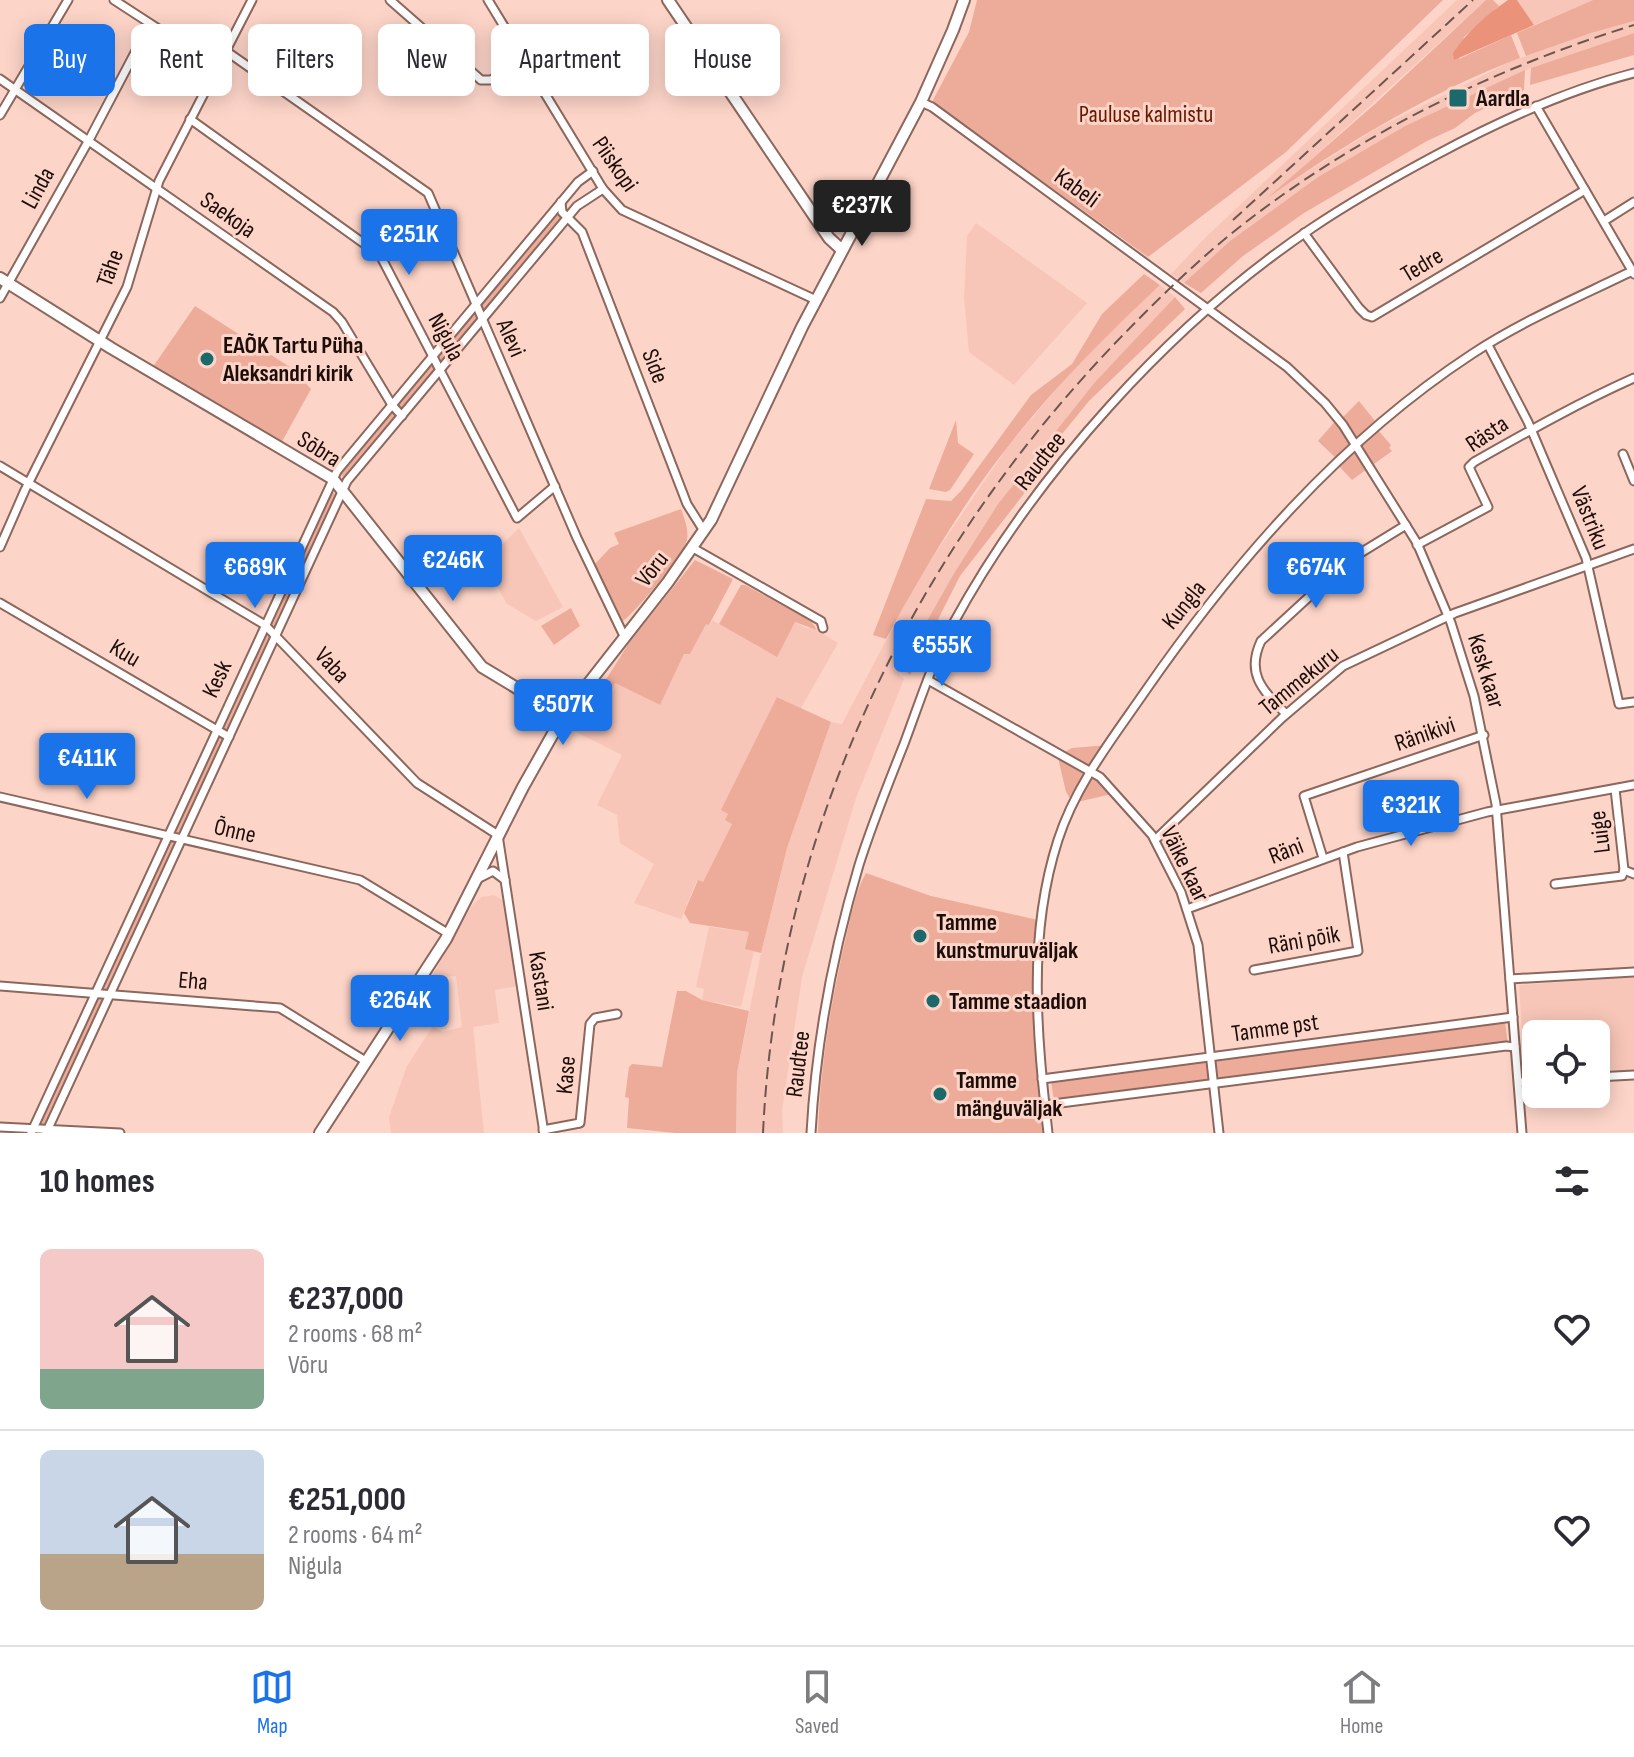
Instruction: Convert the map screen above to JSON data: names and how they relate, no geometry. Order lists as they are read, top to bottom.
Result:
{
  "streets": {
    "main road": ["Sõbra", "Võru"],
    "street": [
      "Piiskopi",
      "Linda",
      "Kabeli",
      "Saekoja",
      "Tedre",
      "Tähe",
      "Nigula",
      "Alevi",
      "Side",
      "Rästa",
      "Raudtee",
      "Västriku",
      "Kungla",
      "Kuu",
      "Vaba",
      "Kesk kaar",
      "Kesk",
      "Tammekuru",
      "Ränikivi",
      "Õnne",
      "Luige",
      "Räni",
      "Väike kaar",
      "Räni põik",
      "Eha",
      "Kastani",
      "Tamme pst",
      "Kase"
    ]
  },
  "crossings": [
    ["Piiskopi", "Võru"],
    ["Piiskopi", "Kesk"],
    ["Linda", "Saekoja"],
    ["Linda", "Sõbra"],
    ["Kabeli", "Raudtee"],
    ["Kabeli", "Võru"],
    ["Kabeli", "Kesk kaar"],
    ["Saekoja", "Tähe"],
    ["Saekoja", "Kesk"],
    ["Tedre", "Raudtee"],
    ["Tähe", "Nigula"],
    ["Tähe", "Sõbra"],
    ["Tähe", "Vaba"],
    ["Nigula", "Alevi"],
    ["Nigula", "Kesk"],
    ["Alevi", "Võru"],
    ["Alevi", "Kesk"],
    ["Side", "Võru"],
    ["Side", "Kesk"],
    ["Rästa", "Västriku"],
    ["Rästa", "Kesk kaar"],
    ["Sõbra", "Võru"],
    ["Sõbra", "Kesk"],
    ["Raudtee", "Kesk kaar"],
    ["Raudtee", "Väike kaar"],
    ["Västriku", "Kungla"],
    ["Västriku", "Tammekuru"],
    ["Võru", "Vaba"],
    ["Võru", "Õnne"],
    ["Võru", "Eha"],
    ["Võru", "Kastani"],
    ["Kungla", "Kesk kaar"],
    ["Kungla", "Väike kaar"],
    ["Kungla", "Tamme pst"],
    ["Kuu", "Kesk"],
    ["Vaba", "Kesk"],
    ["Vaba", "Kastani"],
    ["Kesk kaar", "Tammekuru"],
    ["Kesk kaar", "Ränikivi"],
    ["Kesk kaar", "Räni"],
    ["Kesk kaar", "Tamme pst"],
    ["Kesk", "Õnne"],
    ["Kesk", "Eha"],
    ["Tammekuru", "Väike kaar"],
    ["Ränikivi", "Räni"],
    ["Luige", "Räni"],
    ["Räni", "Väike kaar"],
    ["Räni", "Räni põik"],
    ["Väike kaar", "Tamme pst"],
    ["Kastani", "Kase"]
  ],
  "parks": ["Pauluse kalmistu"],
  "places": {
    "transit": ["Aardla"],
    "other": [
      "EAÕK Tartu Püha Aleksandri kirik",
      "Tamme kunstmuruväljak",
      "Tamme staadion",
      "Tamme mänguväljak"
    ]
  },
  "page": {
    "chip": [
      "Buy",
      "Rent",
      "Filters",
      "New",
      "Apartment",
      "House"
    ],
    "price": [
      "€237K",
      "€251K",
      "€246K",
      "€689K",
      "€674K",
      "€555K",
      "€507K",
      "€411K",
      "€321K",
      "€264K"
    ],
    "heading": "10 homes",
    "list": [
      {
        "name": "€237,000",
        "note": "2 rooms · 68 m² · Võru"
      },
      {
        "name": "€251,000",
        "note": "2 rooms · 64 m² · Nigula"
      }
    ],
    "tabs": ["Map", "Saved", "Home"]
  }
}
